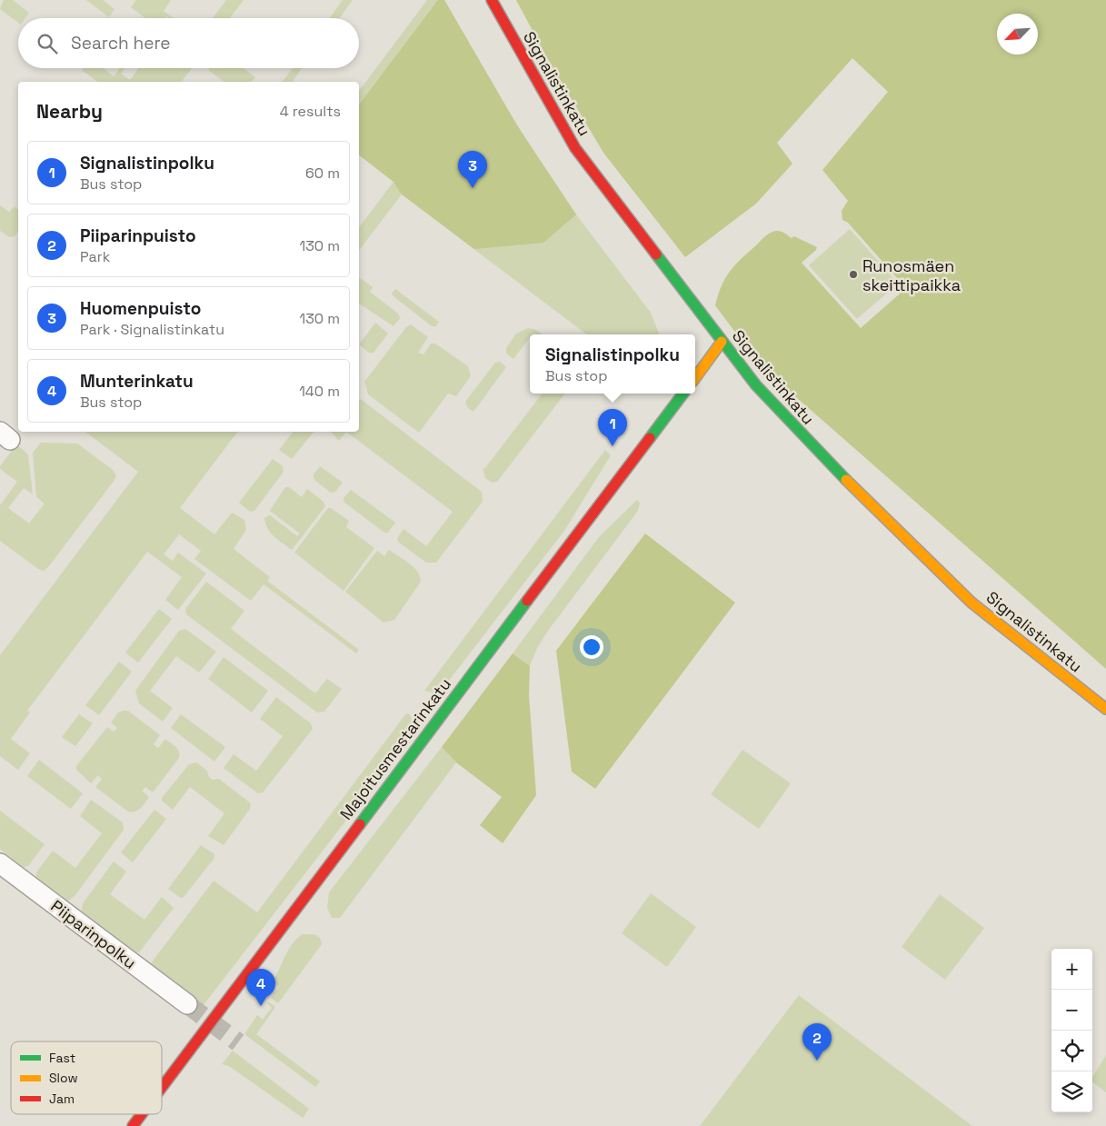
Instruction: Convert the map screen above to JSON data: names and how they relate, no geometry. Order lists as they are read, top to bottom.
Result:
{
  "streets": {
    "street": ["Signalistinkatu", "Majoitusmestarinkatu", "Piiparinpolku"]
  },
  "places": ["Runosmäen skeittipaikka"],
  "legend": ["Fast", "Slow", "Jam"],
  "north": "bottom left",
  "page": {
    "search": "Search here",
    "heading": ["Nearby", "4 results"],
    "list": [
      {
        "mark": "1",
        "name": "Signalistinpolku",
        "note": "Bus stop",
        "value": "60 m"
      },
      {
        "mark": "2",
        "name": "Piiparinpuisto",
        "note": "Park",
        "value": "130 m"
      },
      {
        "mark": "3",
        "name": "Huomenpuisto",
        "note": "Park · Signalistinkatu",
        "value": "130 m"
      },
      {
        "mark": "4",
        "name": "Munterinkatu",
        "note": "Bus stop",
        "value": "140 m"
      }
    ],
    "pins": [
      "3",
      "1",
      "4",
      "2"
    ],
    "popup": ["Signalistinpolku", "Bus stop"],
    "map_buttons": ["+", "−"]
  }
}
